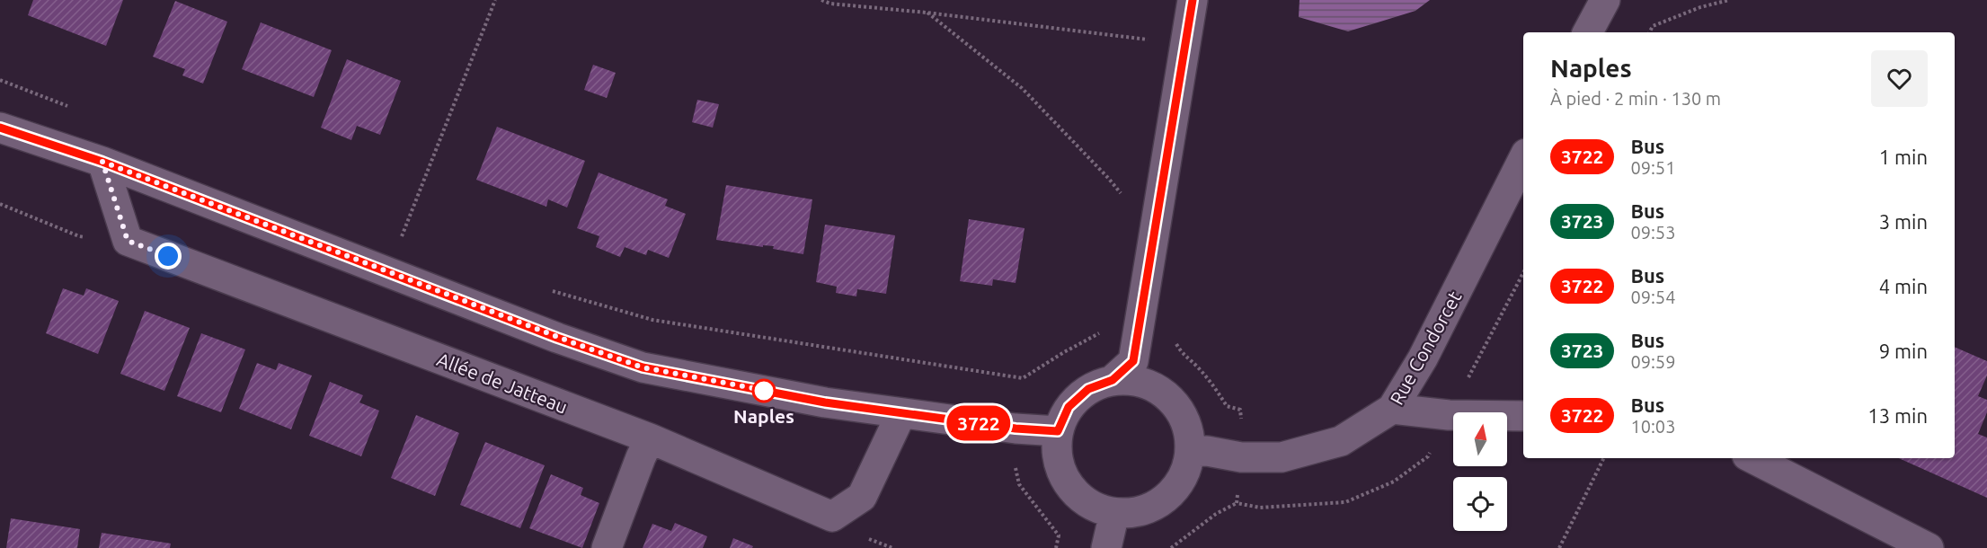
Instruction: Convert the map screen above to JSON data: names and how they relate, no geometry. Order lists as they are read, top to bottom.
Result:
{
  "streets": {
    "street": ["Rue Condorcet", "Allée de Jatteau"]
  },
  "places": ["Naples"],
  "lines": ["bus line 3722"],
  "north": "top",
  "page": {
    "on_map": "3722",
    "heading": ["Naples", "À pied · 2 min · 130 m"],
    "list": [
      {
        "mark": "3722",
        "name": "Bus",
        "note": "09:51",
        "value": "1 min"
      },
      {
        "mark": "3723",
        "name": "Bus",
        "note": "09:53",
        "value": "3 min"
      },
      {
        "mark": "3722",
        "name": "Bus",
        "note": "09:54",
        "value": "4 min"
      },
      {
        "mark": "3723",
        "name": "Bus",
        "note": "09:59",
        "value": "9 min"
      },
      {
        "mark": "3722",
        "name": "Bus",
        "note": "10:03",
        "value": "13 min"
      }
    ]
  }
}
